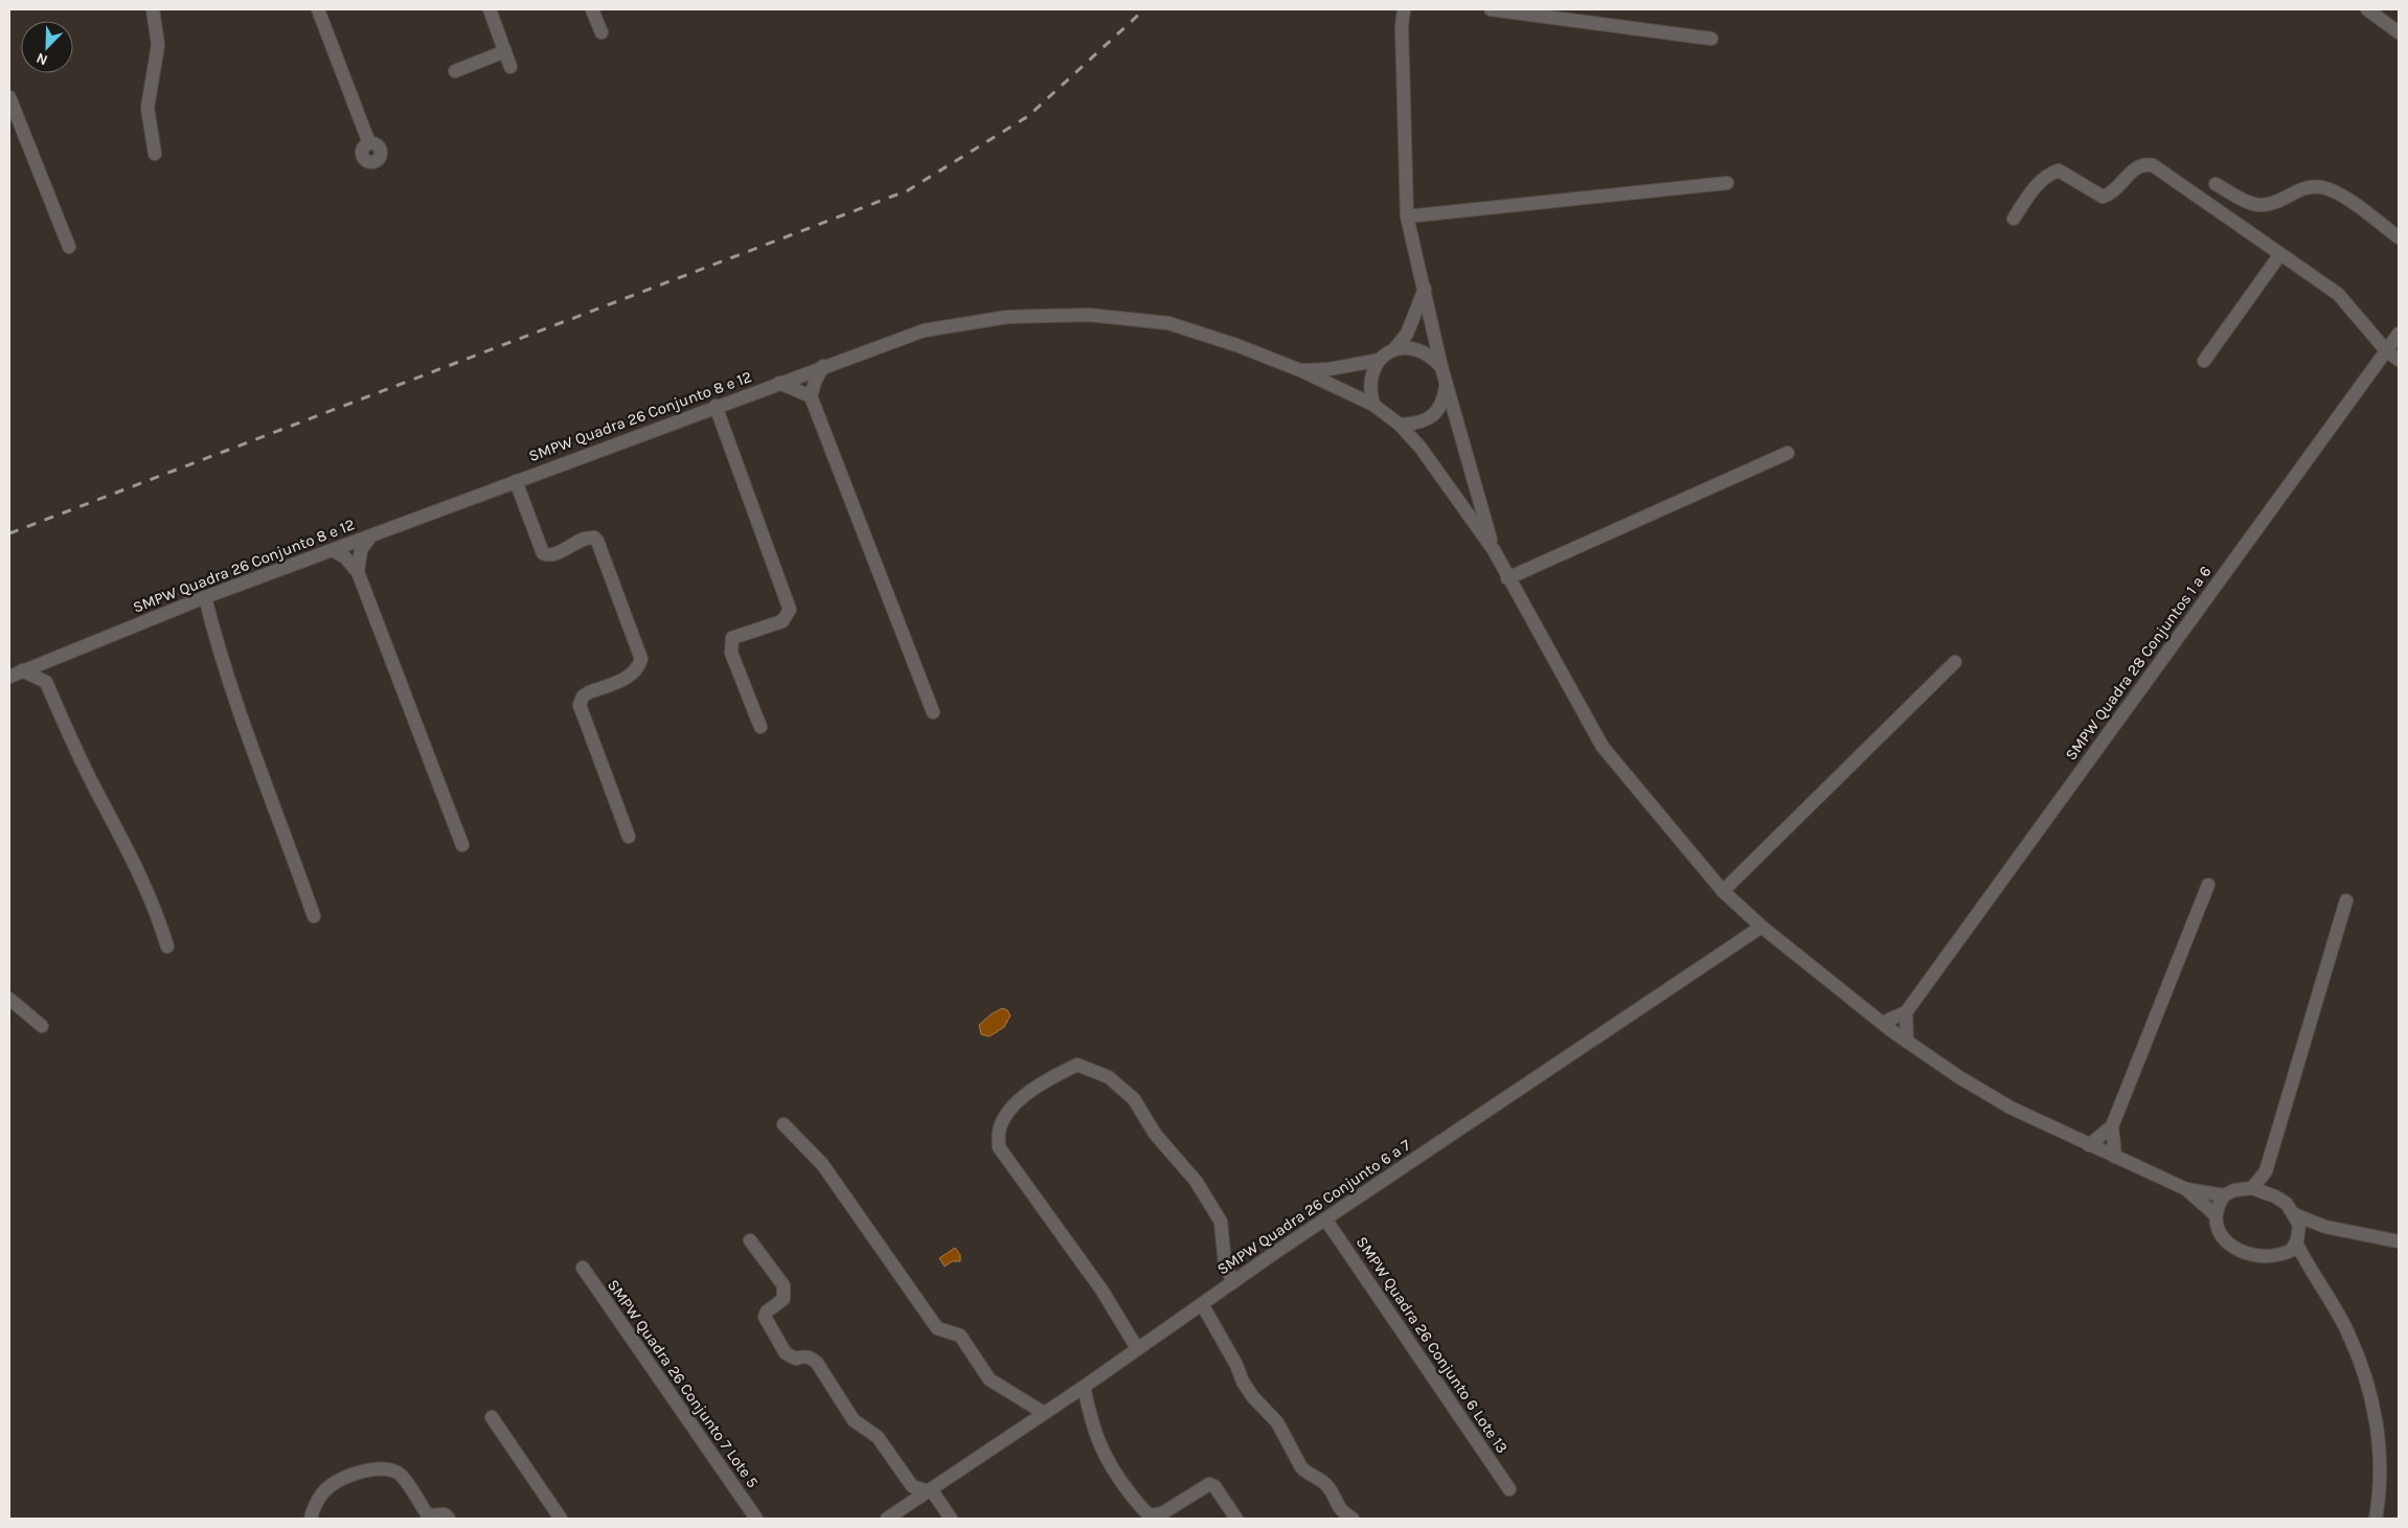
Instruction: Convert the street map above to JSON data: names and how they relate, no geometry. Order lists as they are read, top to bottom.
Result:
{
  "streets": {
    "street": [
      "SMPW Quadra 26 Conjunto 8 e 12",
      "SMPW Quadra 28 Conjuntos 1 a 6",
      "SMPW Quadra 26 Conjunto 6 a 7",
      "SMPW Quadra 26 Conjunto 6 Lote 13",
      "SMPW Quadra 26 Conjunto 7 Lote 5"
    ]
  },
  "crossings": [
    ["SMPW Quadra 26 Conjunto 6 a 7", "SMPW Quadra 26 Conjunto 6 Lote 13"]
  ],
  "north": "bottom left"
}
